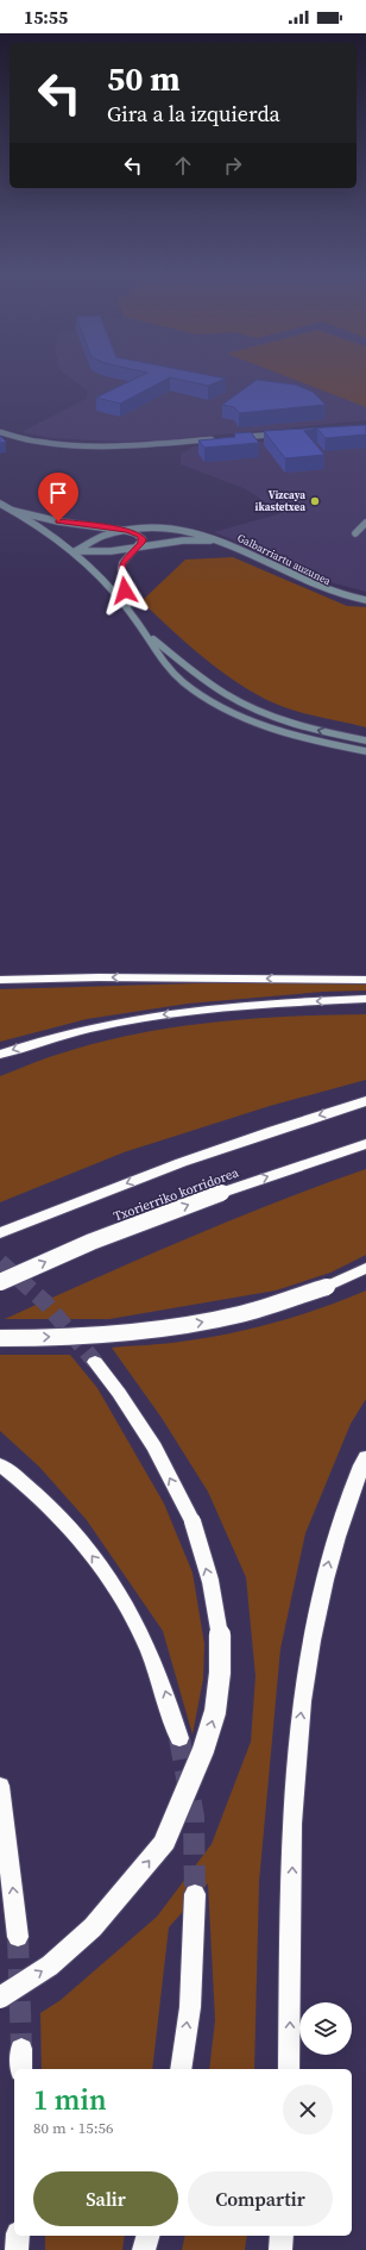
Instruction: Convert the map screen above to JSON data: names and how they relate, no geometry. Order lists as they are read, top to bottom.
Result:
{
  "streets": {
    "highway": ["Txorierriko korridorea"],
    "street": ["Galbarriartu auzunea"]
  },
  "places": ["Vizcaya ikastetxea"],
  "page": {
    "status": "15:55",
    "turn": ["50 m", "Gira a la izquierda"],
    "heading": ["1 min", "80 m · 15:56"],
    "buttons": ["Salir", "Compartir"]
  }
}
